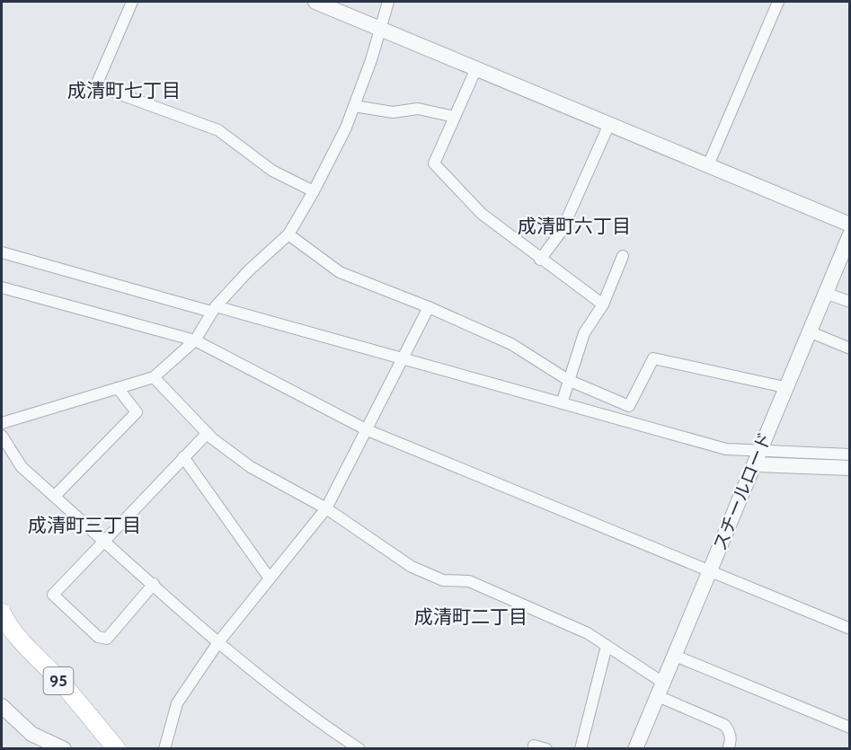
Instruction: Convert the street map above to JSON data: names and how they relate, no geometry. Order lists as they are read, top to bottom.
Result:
{
  "streets": {
    "main road": ["95"],
    "street": ["スチールロード"]
  },
  "districts": [
    "成清町七丁目",
    "成清町六丁目",
    "成清町三丁目",
    "成清町二丁目"
  ]
}
